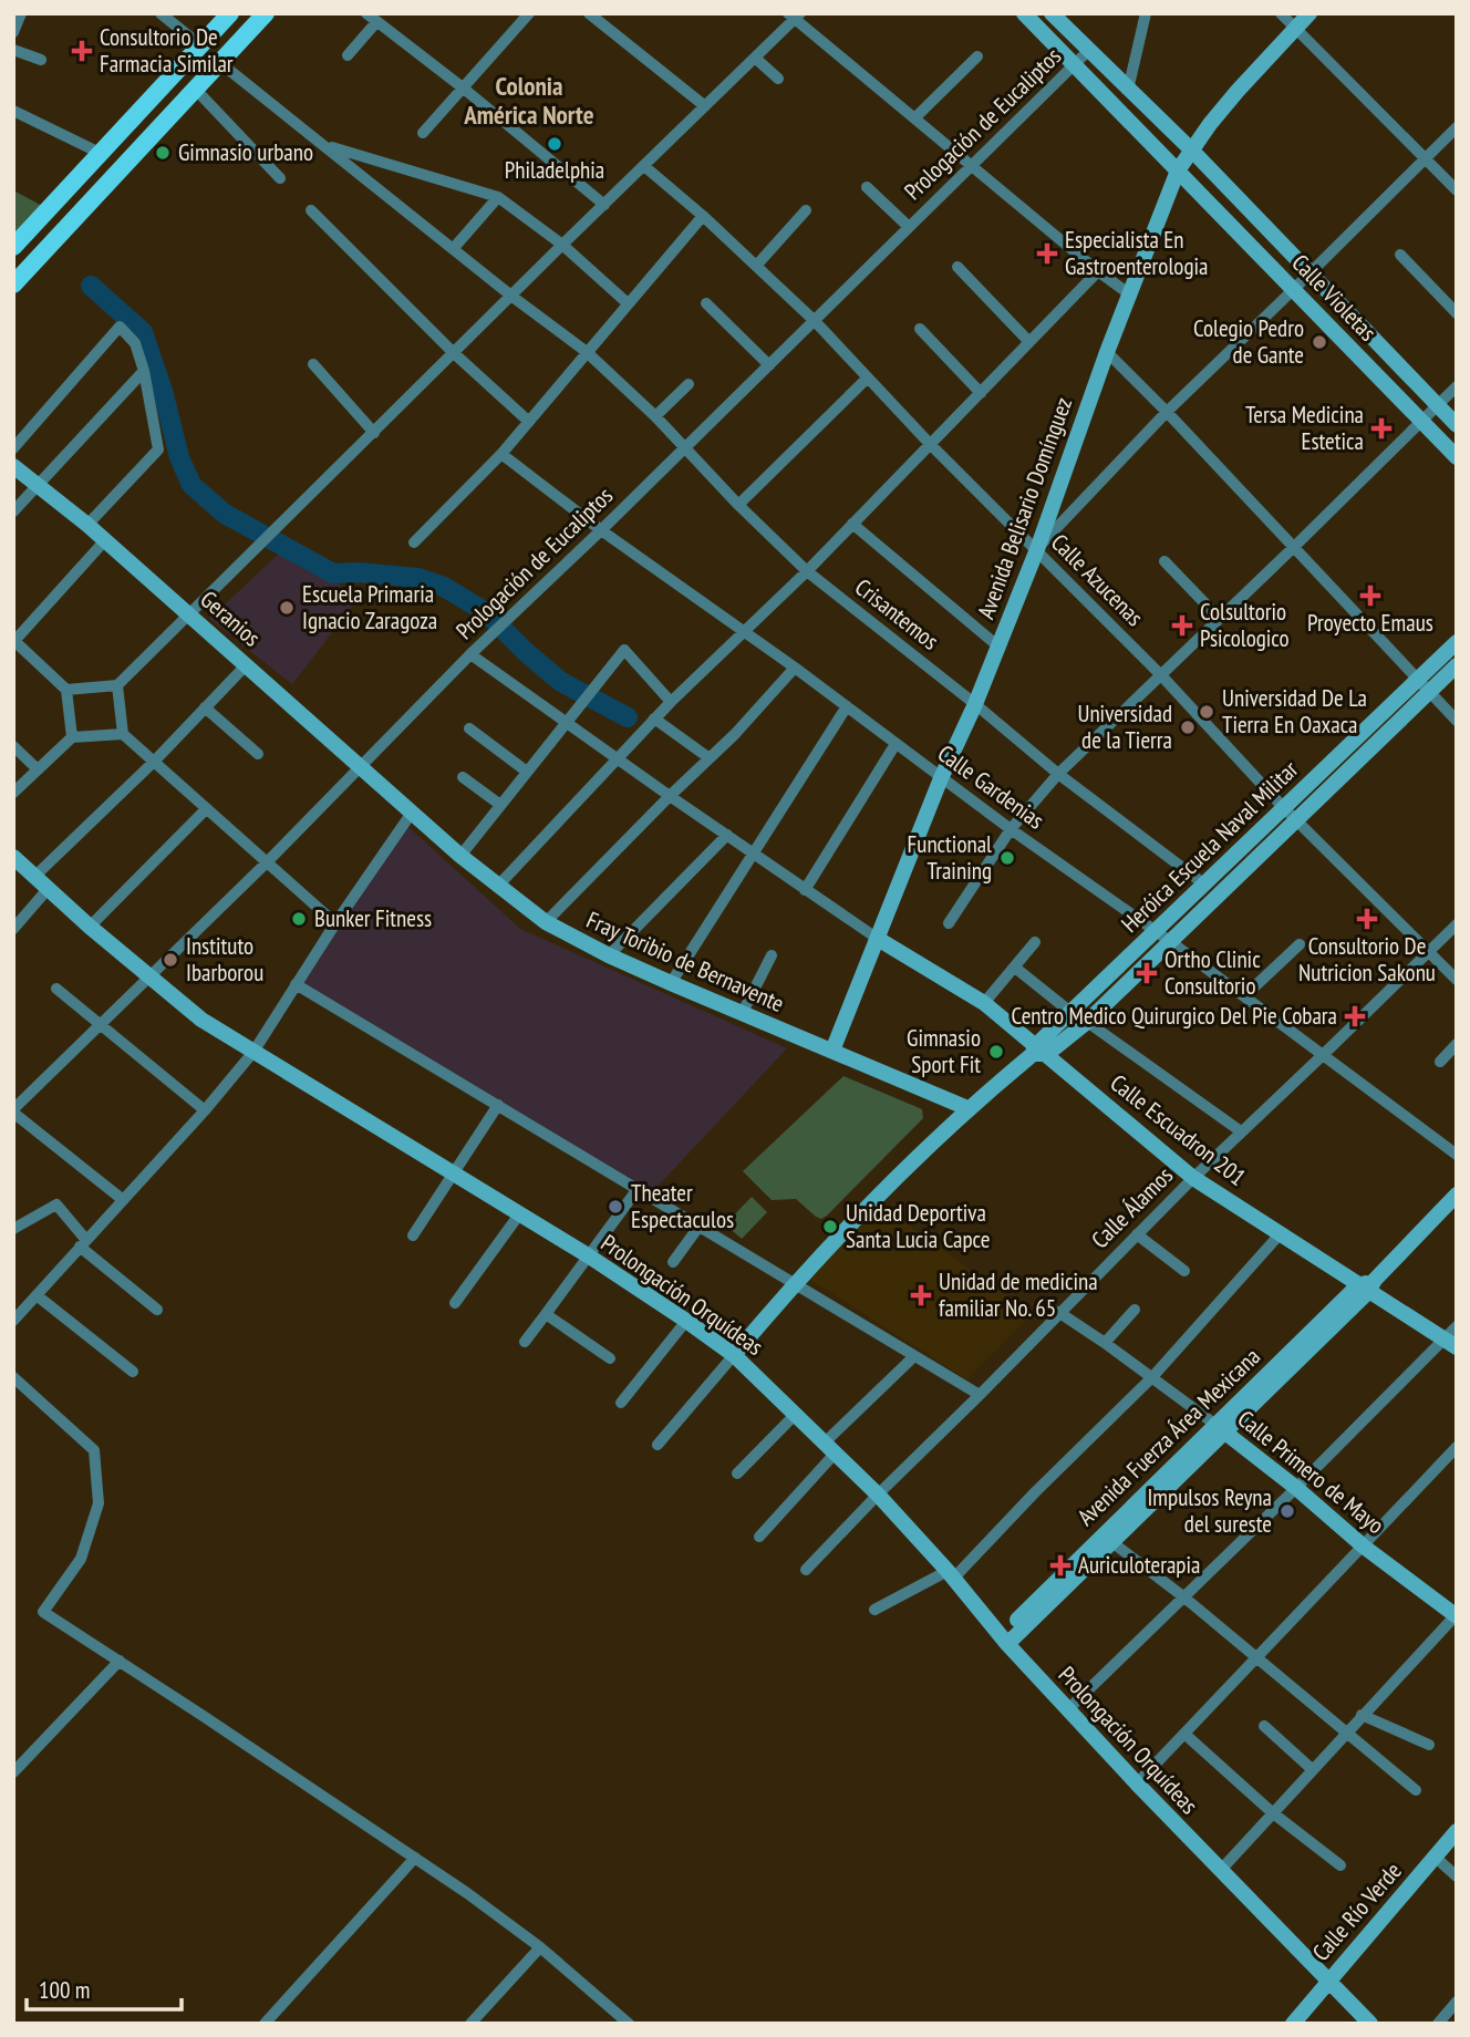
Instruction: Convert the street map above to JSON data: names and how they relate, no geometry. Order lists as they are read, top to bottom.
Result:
{
  "streets": {
    "street": [
      "Prologación de Eucaliptos",
      "Calle Violetas",
      "Avenida Belisario Domínguez",
      "Calle Azucenas",
      "Crisantemos",
      "Geranios",
      "Calle Gardenias",
      "Heróica Escuela Naval Militar",
      "Fray Toribio de Bernavente",
      "Calle Escuadron 201",
      "Calle Álamos",
      "Prolongación Orquídeas",
      "Avenida Fuerza Área Mexicana",
      "Calle Primero de Mayo",
      "Calle Río Verde"
    ]
  },
  "crossings": [
    ["Prologación de Eucaliptos", "Calle Violetas"],
    ["Prologación de Eucaliptos", "Calle Azucenas"],
    ["Prologación de Eucaliptos", "Crisantemos"],
    ["Prologación de Eucaliptos", "Geranios"],
    ["Prologación de Eucaliptos", "Calle Gardenias"],
    ["Prologación de Eucaliptos", "Prolongación Orquídeas"],
    ["Calle Violetas", "Avenida Belisario Domínguez"],
    ["Avenida Belisario Domínguez", "Calle Azucenas"],
    ["Avenida Belisario Domínguez", "Crisantemos"],
    ["Avenida Belisario Domínguez", "Calle Gardenias"],
    ["Avenida Belisario Domínguez", "Fray Toribio de Bernavente"],
    ["Avenida Belisario Domínguez", "Calle Escuadron 201"],
    ["Calle Azucenas", "Heróica Escuela Naval Militar"],
    ["Calle Azucenas", "Calle Álamos"],
    ["Crisantemos", "Heróica Escuela Naval Militar"],
    ["Geranios", "Fray Toribio de Bernavente"],
    ["Calle Gardenias", "Heróica Escuela Naval Militar"],
    ["Calle Gardenias", "Calle Álamos"],
    ["Heróica Escuela Naval Militar", "Fray Toribio de Bernavente"],
    ["Heróica Escuela Naval Militar", "Calle Escuadron 201"],
    ["Heróica Escuela Naval Militar", "Prolongación Orquídeas"],
    ["Calle Escuadron 201", "Calle Álamos"],
    ["Calle Escuadron 201", "Avenida Fuerza Área Mexicana"],
    ["Calle Álamos", "Prolongación Orquídeas"],
    ["Calle Álamos", "Calle Primero de Mayo"],
    ["Prolongación Orquídeas", "Avenida Fuerza Área Mexicana"],
    ["Prolongación Orquídeas", "Calle Río Verde"],
    ["Avenida Fuerza Área Mexicana", "Calle Primero de Mayo"]
  ],
  "districts": ["Colonia América Norte"],
  "places": {
    "health": [
      "Consultorio De Farmacia Similar",
      "Especialista En Gastroenterologia",
      "Tersa Medicina Estetica",
      "Proyecto Emaus",
      "Colsultorio Psicologico",
      "Consultorio De Nutricion Sakonu",
      "Ortho Clinic Consultorio",
      "Centro Medico Quirurgico Del Pie Cobara",
      "Unidad de medicina familiar No. 65",
      "Auriculoterapia"
    ],
    "other": [
      "Philadelphia",
      "Gimnasio urbano",
      "Colegio Pedro de Gante",
      "Escuela Primaria Ignacio Zaragoza",
      "Universidad De La Tierra En Oaxaca",
      "Universidad de la Tierra",
      "Functional Training",
      "Bunker Fitness",
      "Instituto Ibarborou",
      "Gimnasio Sport Fit",
      "Theater Espectaculos",
      "Unidad Deportiva Santa Lucia Capce",
      "Impulsos Reyna del sureste"
    ]
  },
  "scale_bar": "100 m"
}
